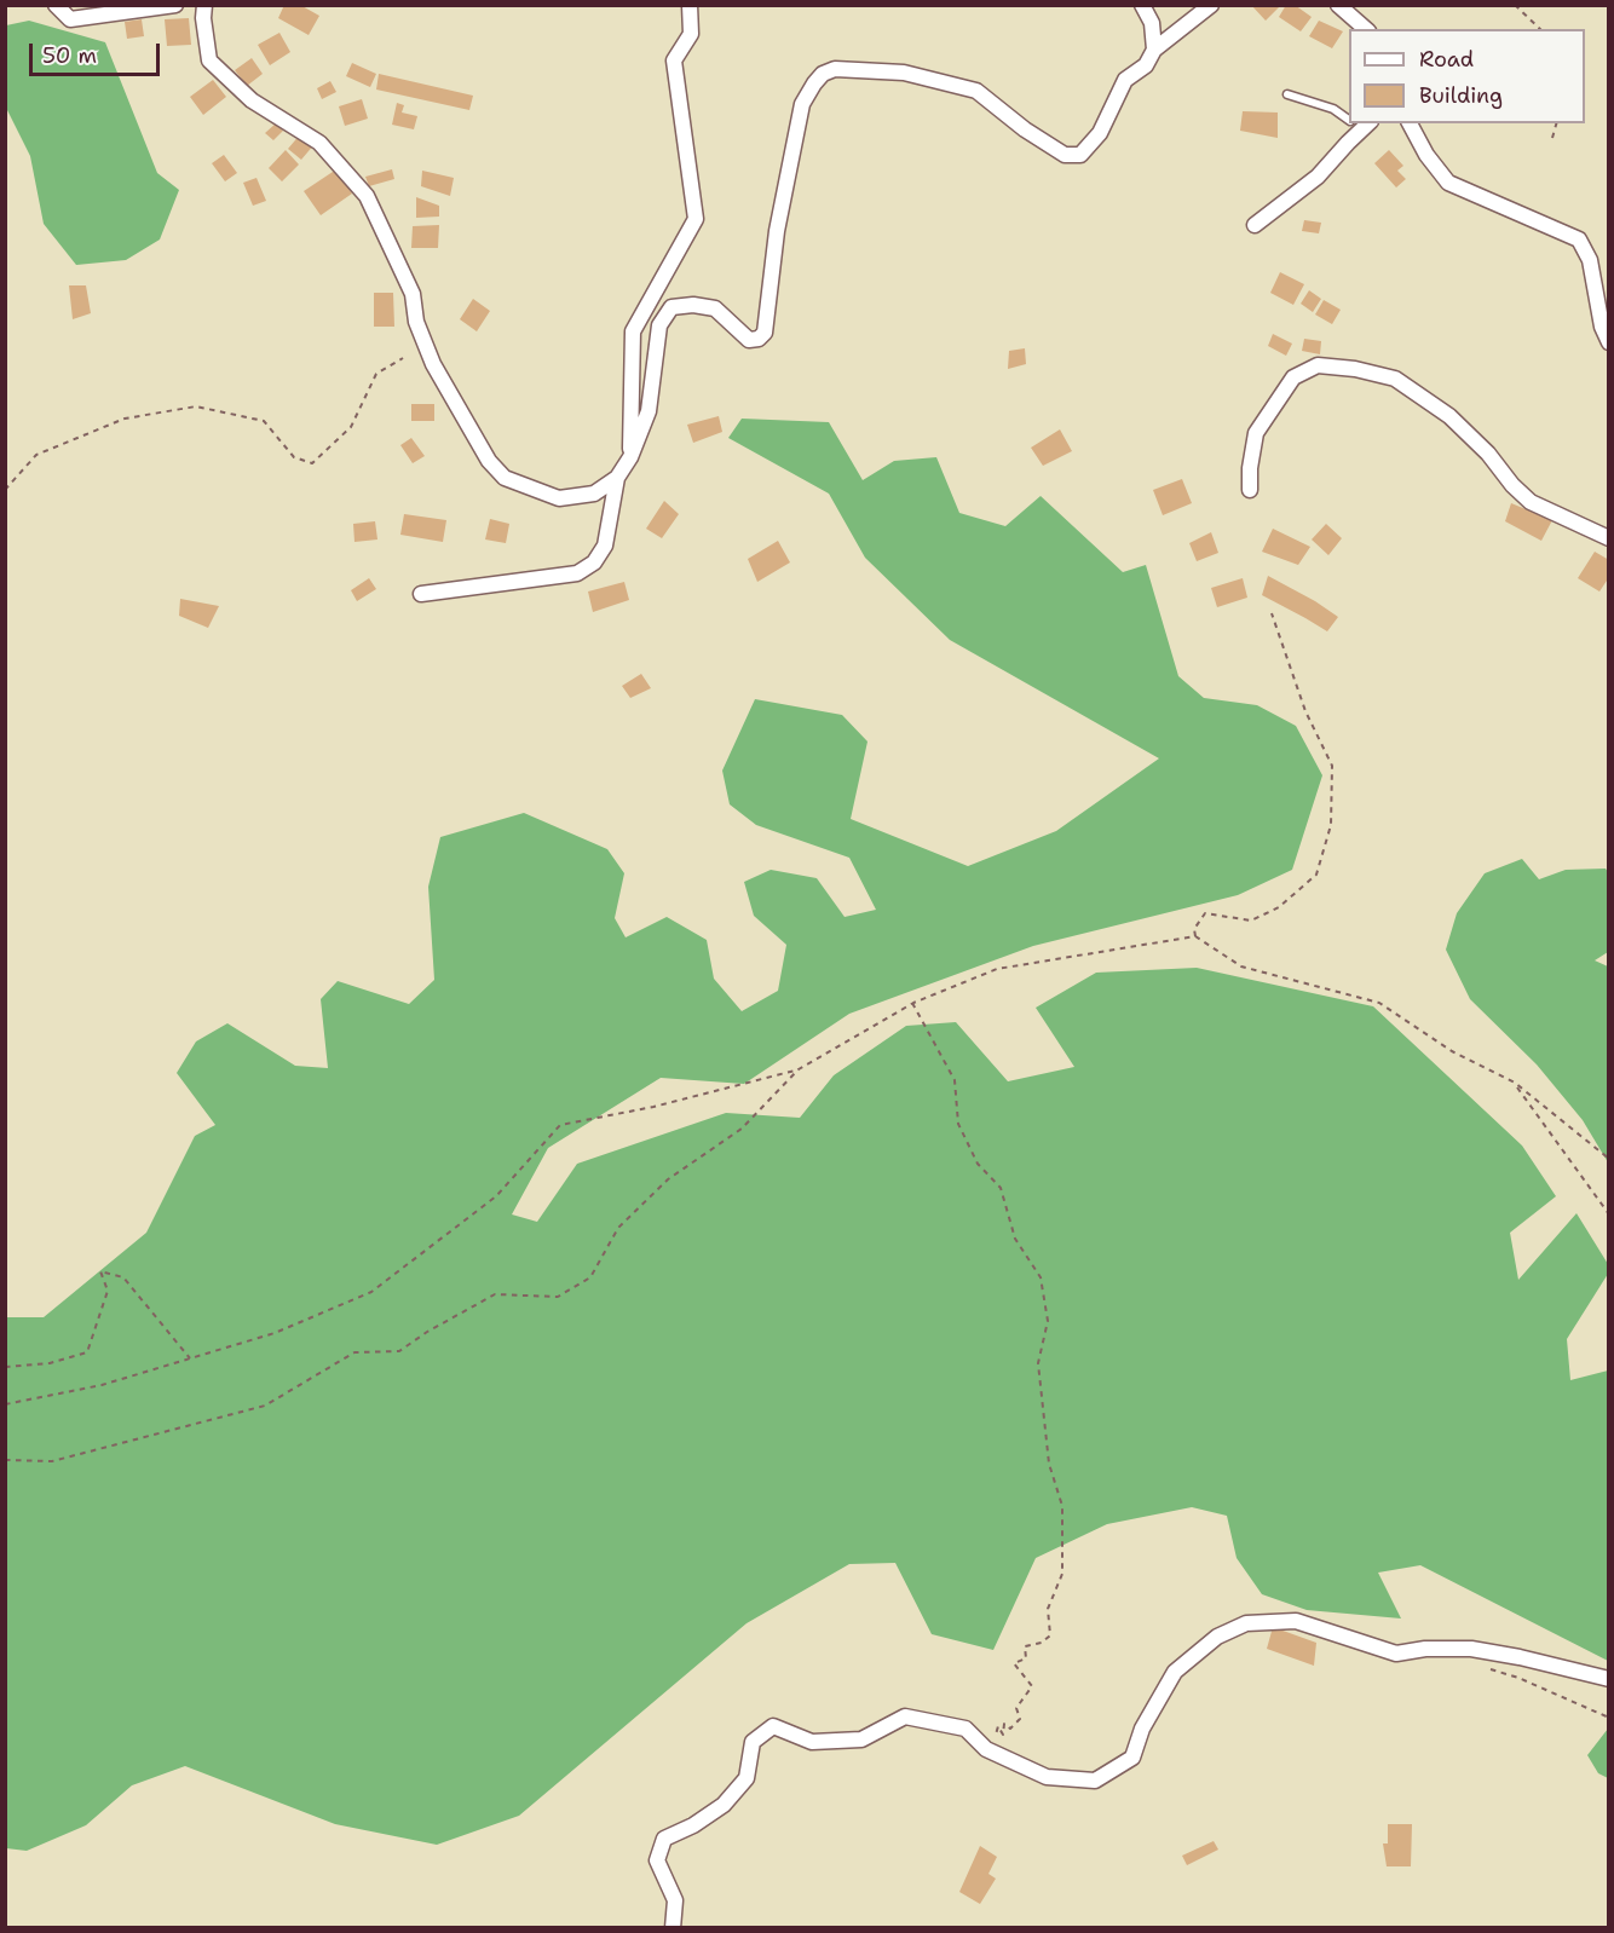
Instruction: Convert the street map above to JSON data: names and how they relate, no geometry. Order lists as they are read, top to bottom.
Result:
{
  "legend": ["Road", "Building"],
  "scale_bar": "50 m"
}
